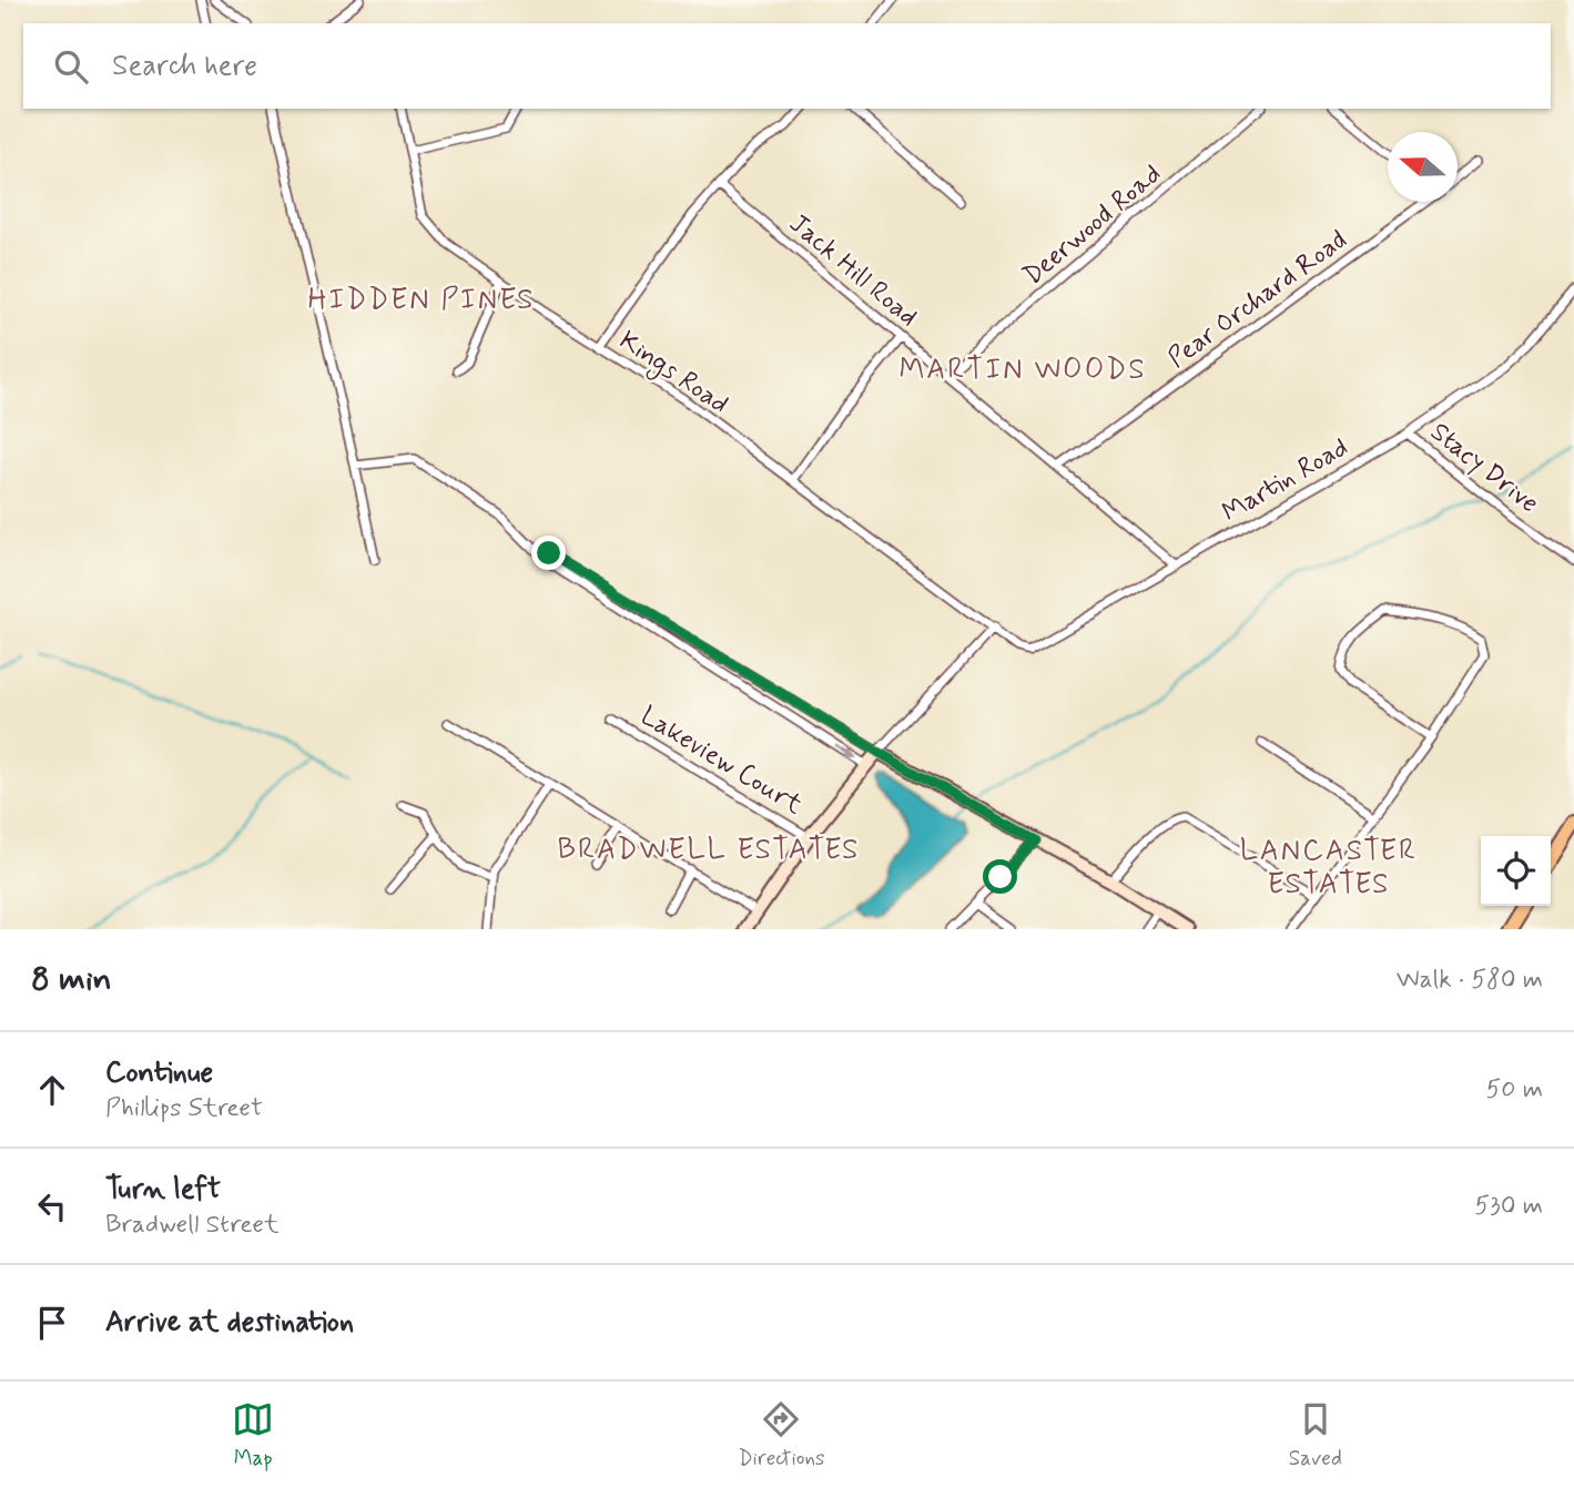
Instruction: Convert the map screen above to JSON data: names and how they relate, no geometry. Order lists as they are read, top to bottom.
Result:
{
  "streets": {
    "street": [
      "Deerwood Road",
      "Jack Hill Road",
      "Pear Orchard Road",
      "Kings Road",
      "Stacy Drive",
      "Martin Road",
      "Lakeview Court"
    ]
  },
  "crossings": [
    ["Deerwood Road", "Jack Hill Road"],
    ["Jack Hill Road", "Pear Orchard Road"],
    ["Jack Hill Road", "Martin Road"],
    ["Kings Road", "Martin Road"],
    ["Stacy Drive", "Martin Road"]
  ],
  "districts": [
    "HIDDEN PINES",
    "MARTIN WOODS",
    "BRADWELL ESTATES",
    "LANCASTER ESTATES"
  ],
  "north": "left",
  "page": {
    "search": "Search here",
    "heading": ["8 min", "Walk · 580 m"],
    "list": [
      ["Continue", "Phillips Street", "50 m"],
      ["Turn left", "Bradwell Street", "530 m"],
      "Arrive at destination"
    ],
    "nav": ["Map", "Directions", "Saved"]
  }
}
